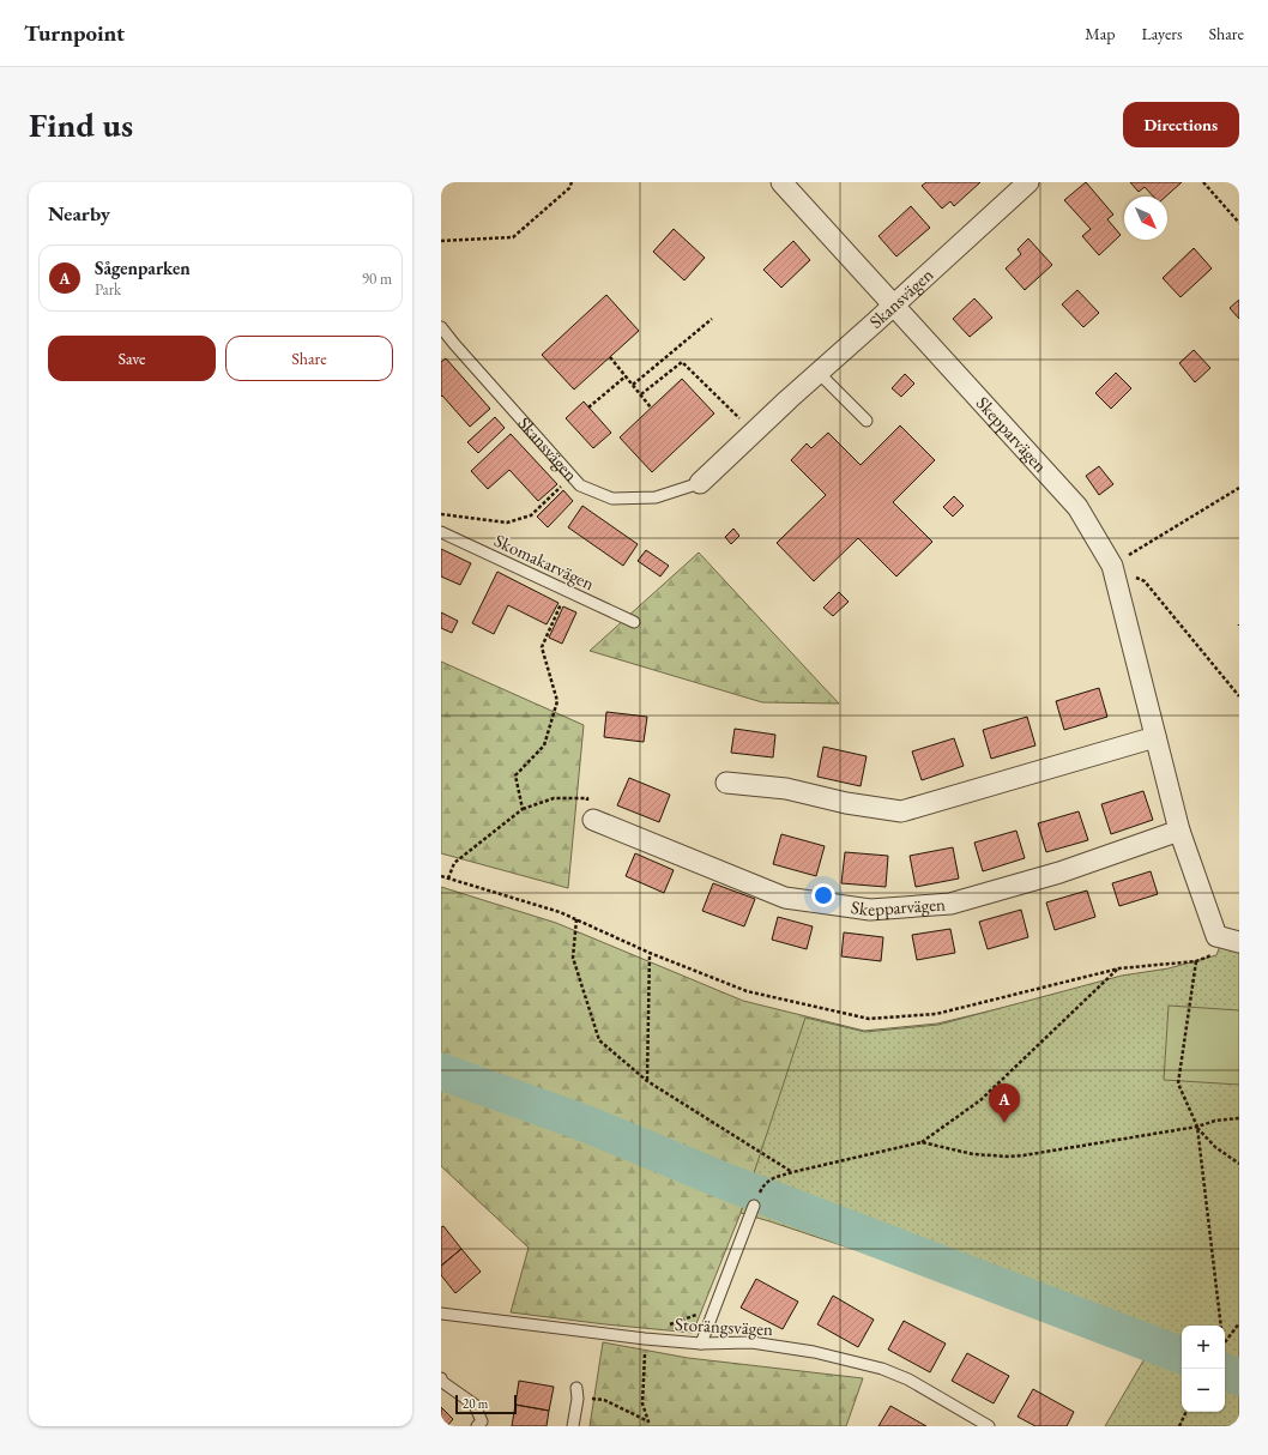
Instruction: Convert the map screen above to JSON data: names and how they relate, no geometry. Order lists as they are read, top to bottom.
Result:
{
  "streets": {
    "street": ["Skansvägen", "Skepparvägen"],
    "lane": ["Skomakarvägen", "Storängsvägen"]
  },
  "crossings": [
    ["Skansvägen", "Skepparvägen"]
  ],
  "scale_bar": "20 m",
  "north": "bottom right",
  "page": {
    "header": "Turnpoint",
    "nav": ["Map", "Layers", "Share"],
    "buttons": [
      "Directions",
      ["Save", "Share"]
    ],
    "title": "Find us",
    "heading": "Nearby",
    "list": [
      {
        "mark": "A",
        "name": "Sågenparken",
        "note": "Park",
        "value": "90 m"
      }
    ],
    "pins": "A",
    "map_buttons": ["+", "−"],
    "scale": "20 m"
  }
}
